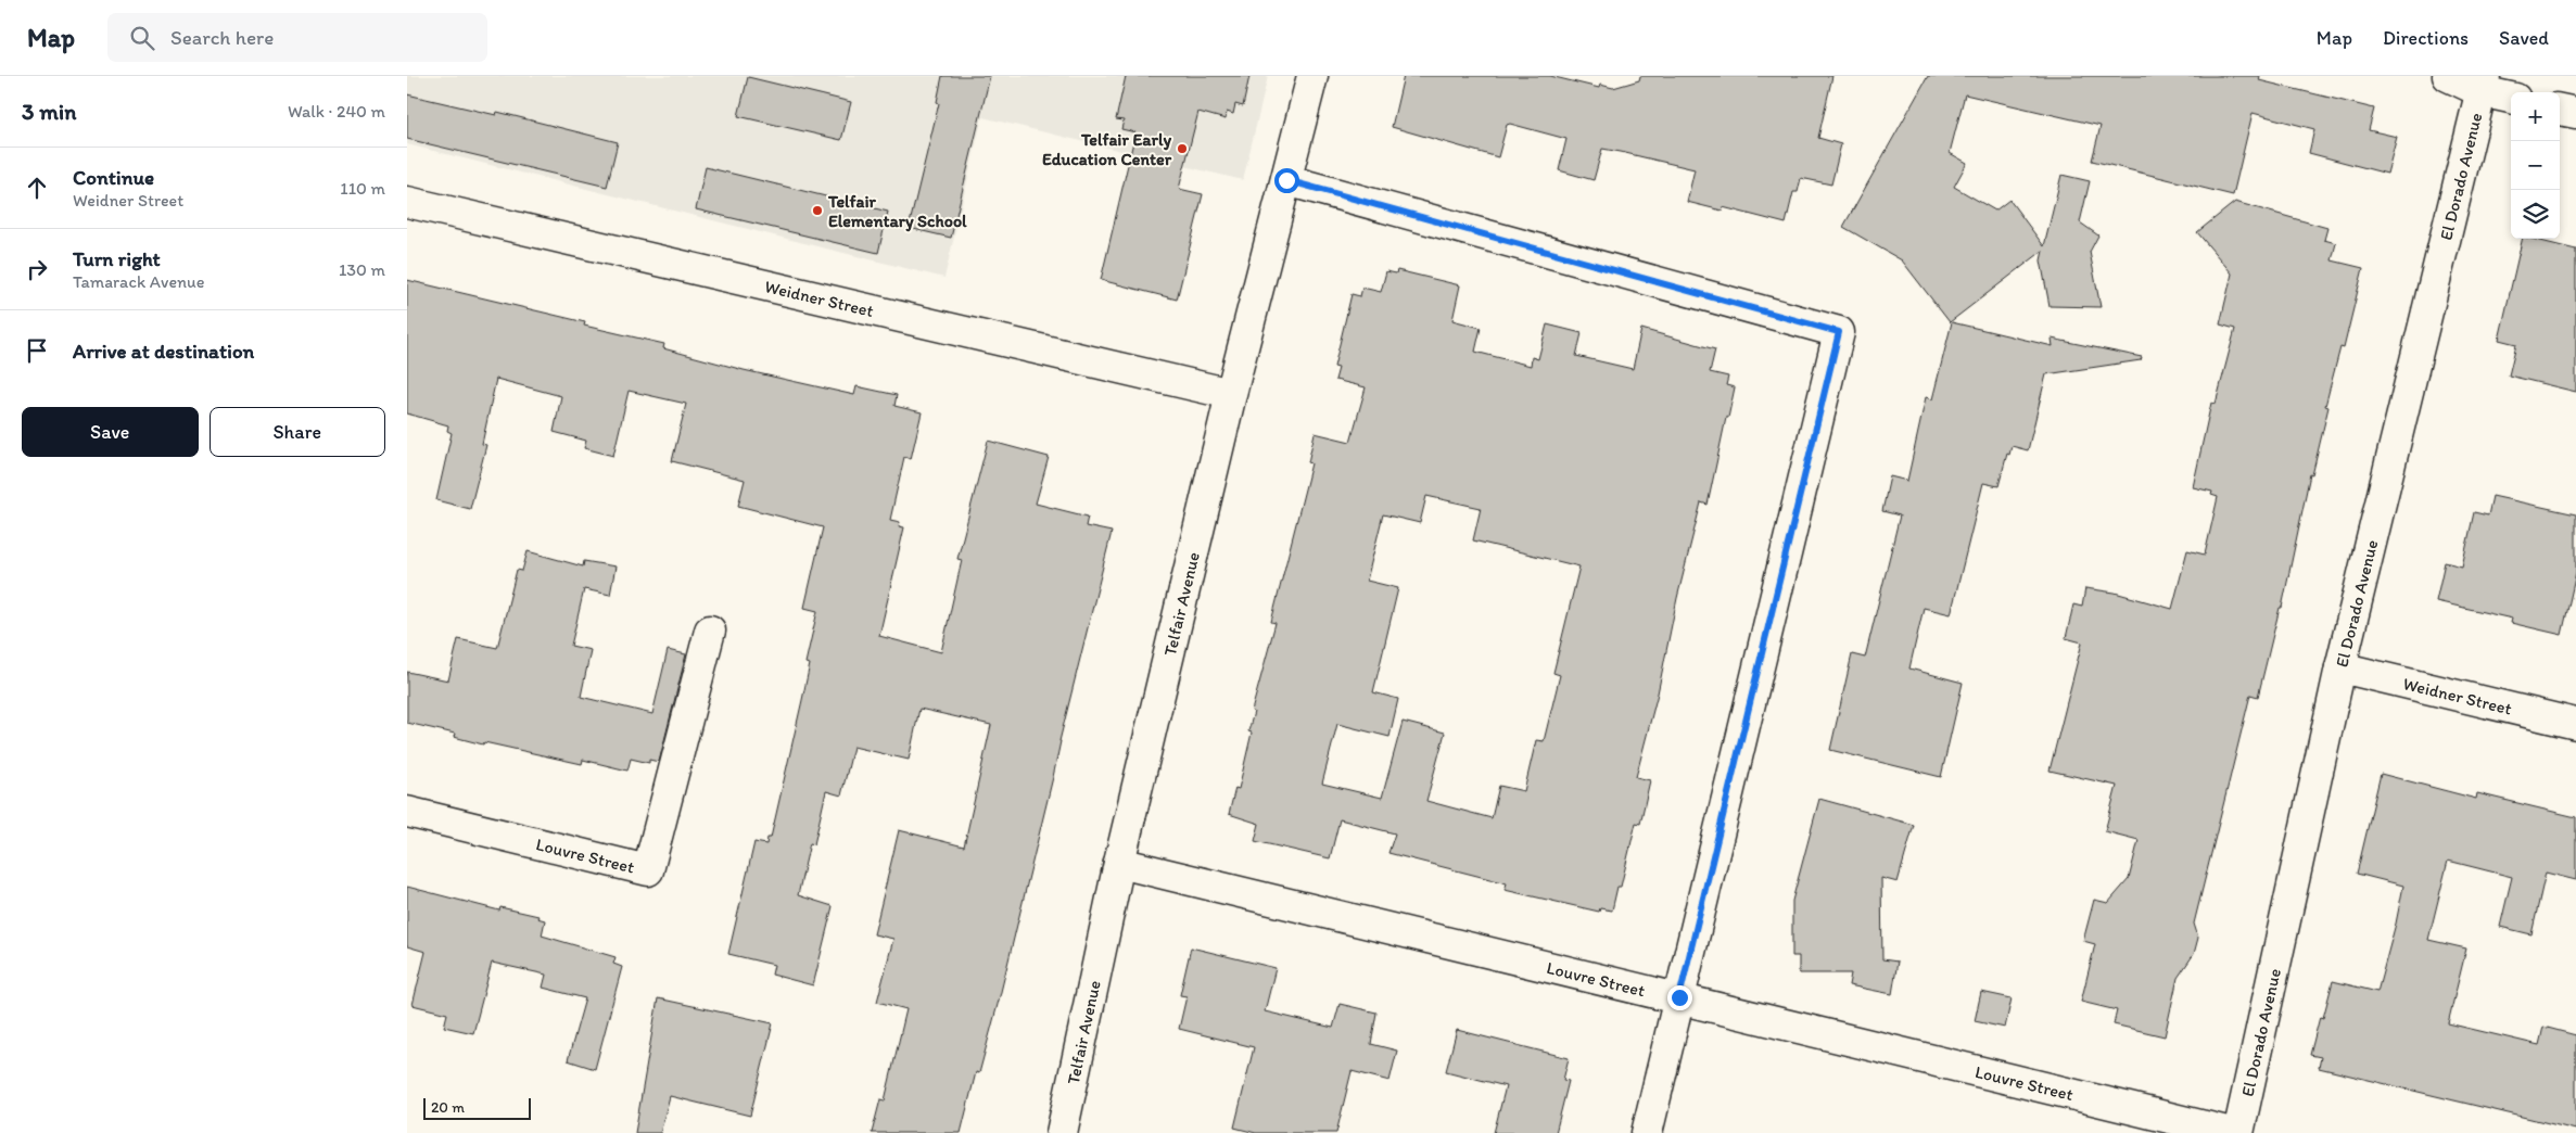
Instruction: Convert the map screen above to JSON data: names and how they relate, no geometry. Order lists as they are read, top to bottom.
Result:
{
  "streets": {
    "street": [
      "El Dorado Avenue",
      "Weidner Street",
      "Telfair Avenue",
      "Louvre Street"
    ]
  },
  "crossings": [
    ["El Dorado Avenue", "Weidner Street"],
    ["Weidner Street", "Telfair Avenue"],
    ["Telfair Avenue", "Louvre Street"]
  ],
  "places": ["Telfair Early Education Center", "Telfair Elementary School"],
  "scale_bar": "20 m",
  "page": {
    "header": "Map",
    "search": "Search here",
    "nav": ["Map", "Directions", "Saved"],
    "heading": ["3 min", "Walk · 240 m"],
    "map_buttons": ["+", "−"],
    "list": [
      ["Continue", "Weidner Street", "110 m"],
      ["Turn right", "Tamarack Avenue", "130 m"],
      "Arrive at destination"
    ],
    "buttons": ["Save", "Share"],
    "scale": "20 m"
  }
}
